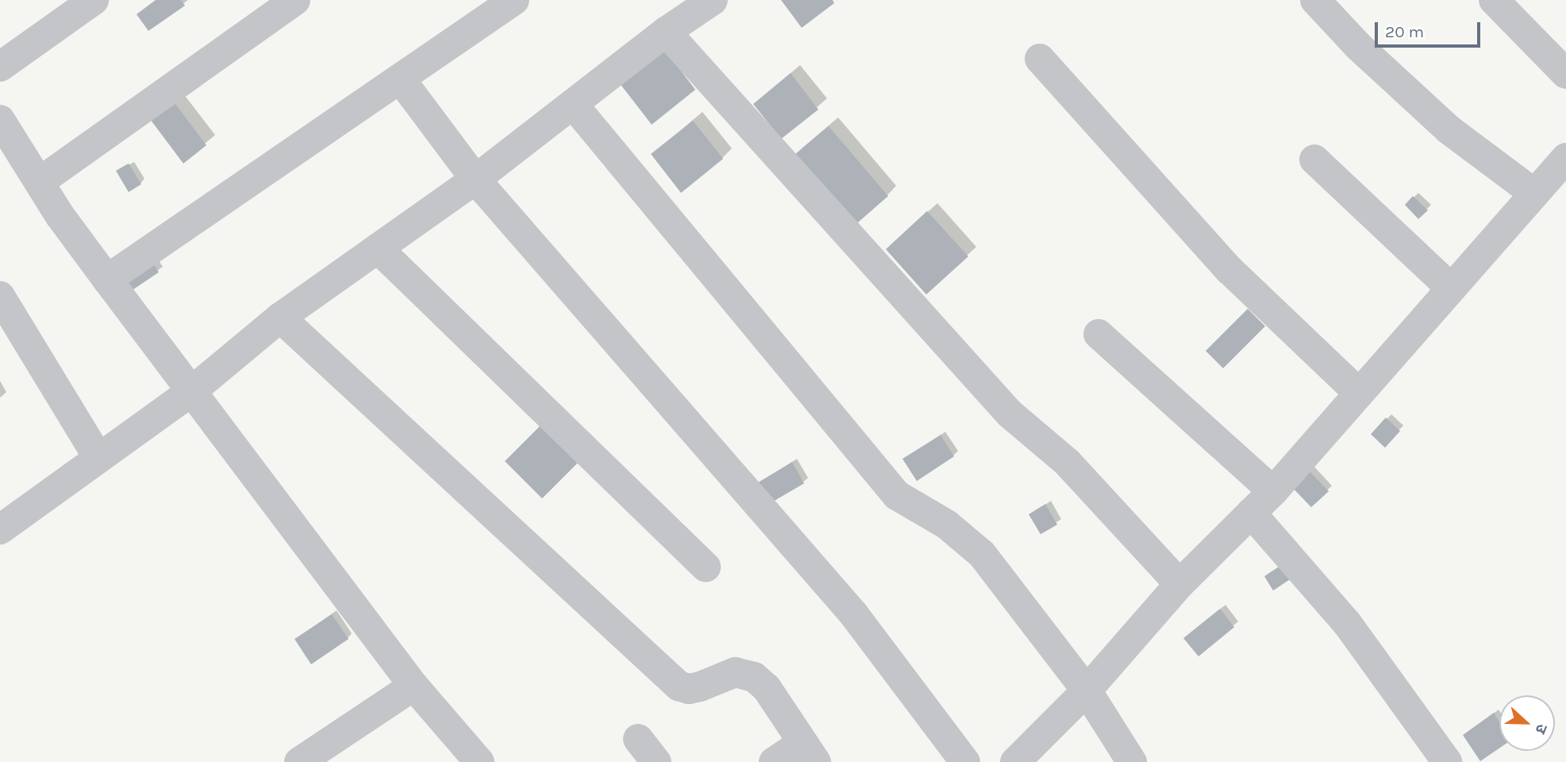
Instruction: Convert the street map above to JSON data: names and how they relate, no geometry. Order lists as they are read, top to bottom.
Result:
{
  "scale_bar": "20 m",
  "north": "right"
}
